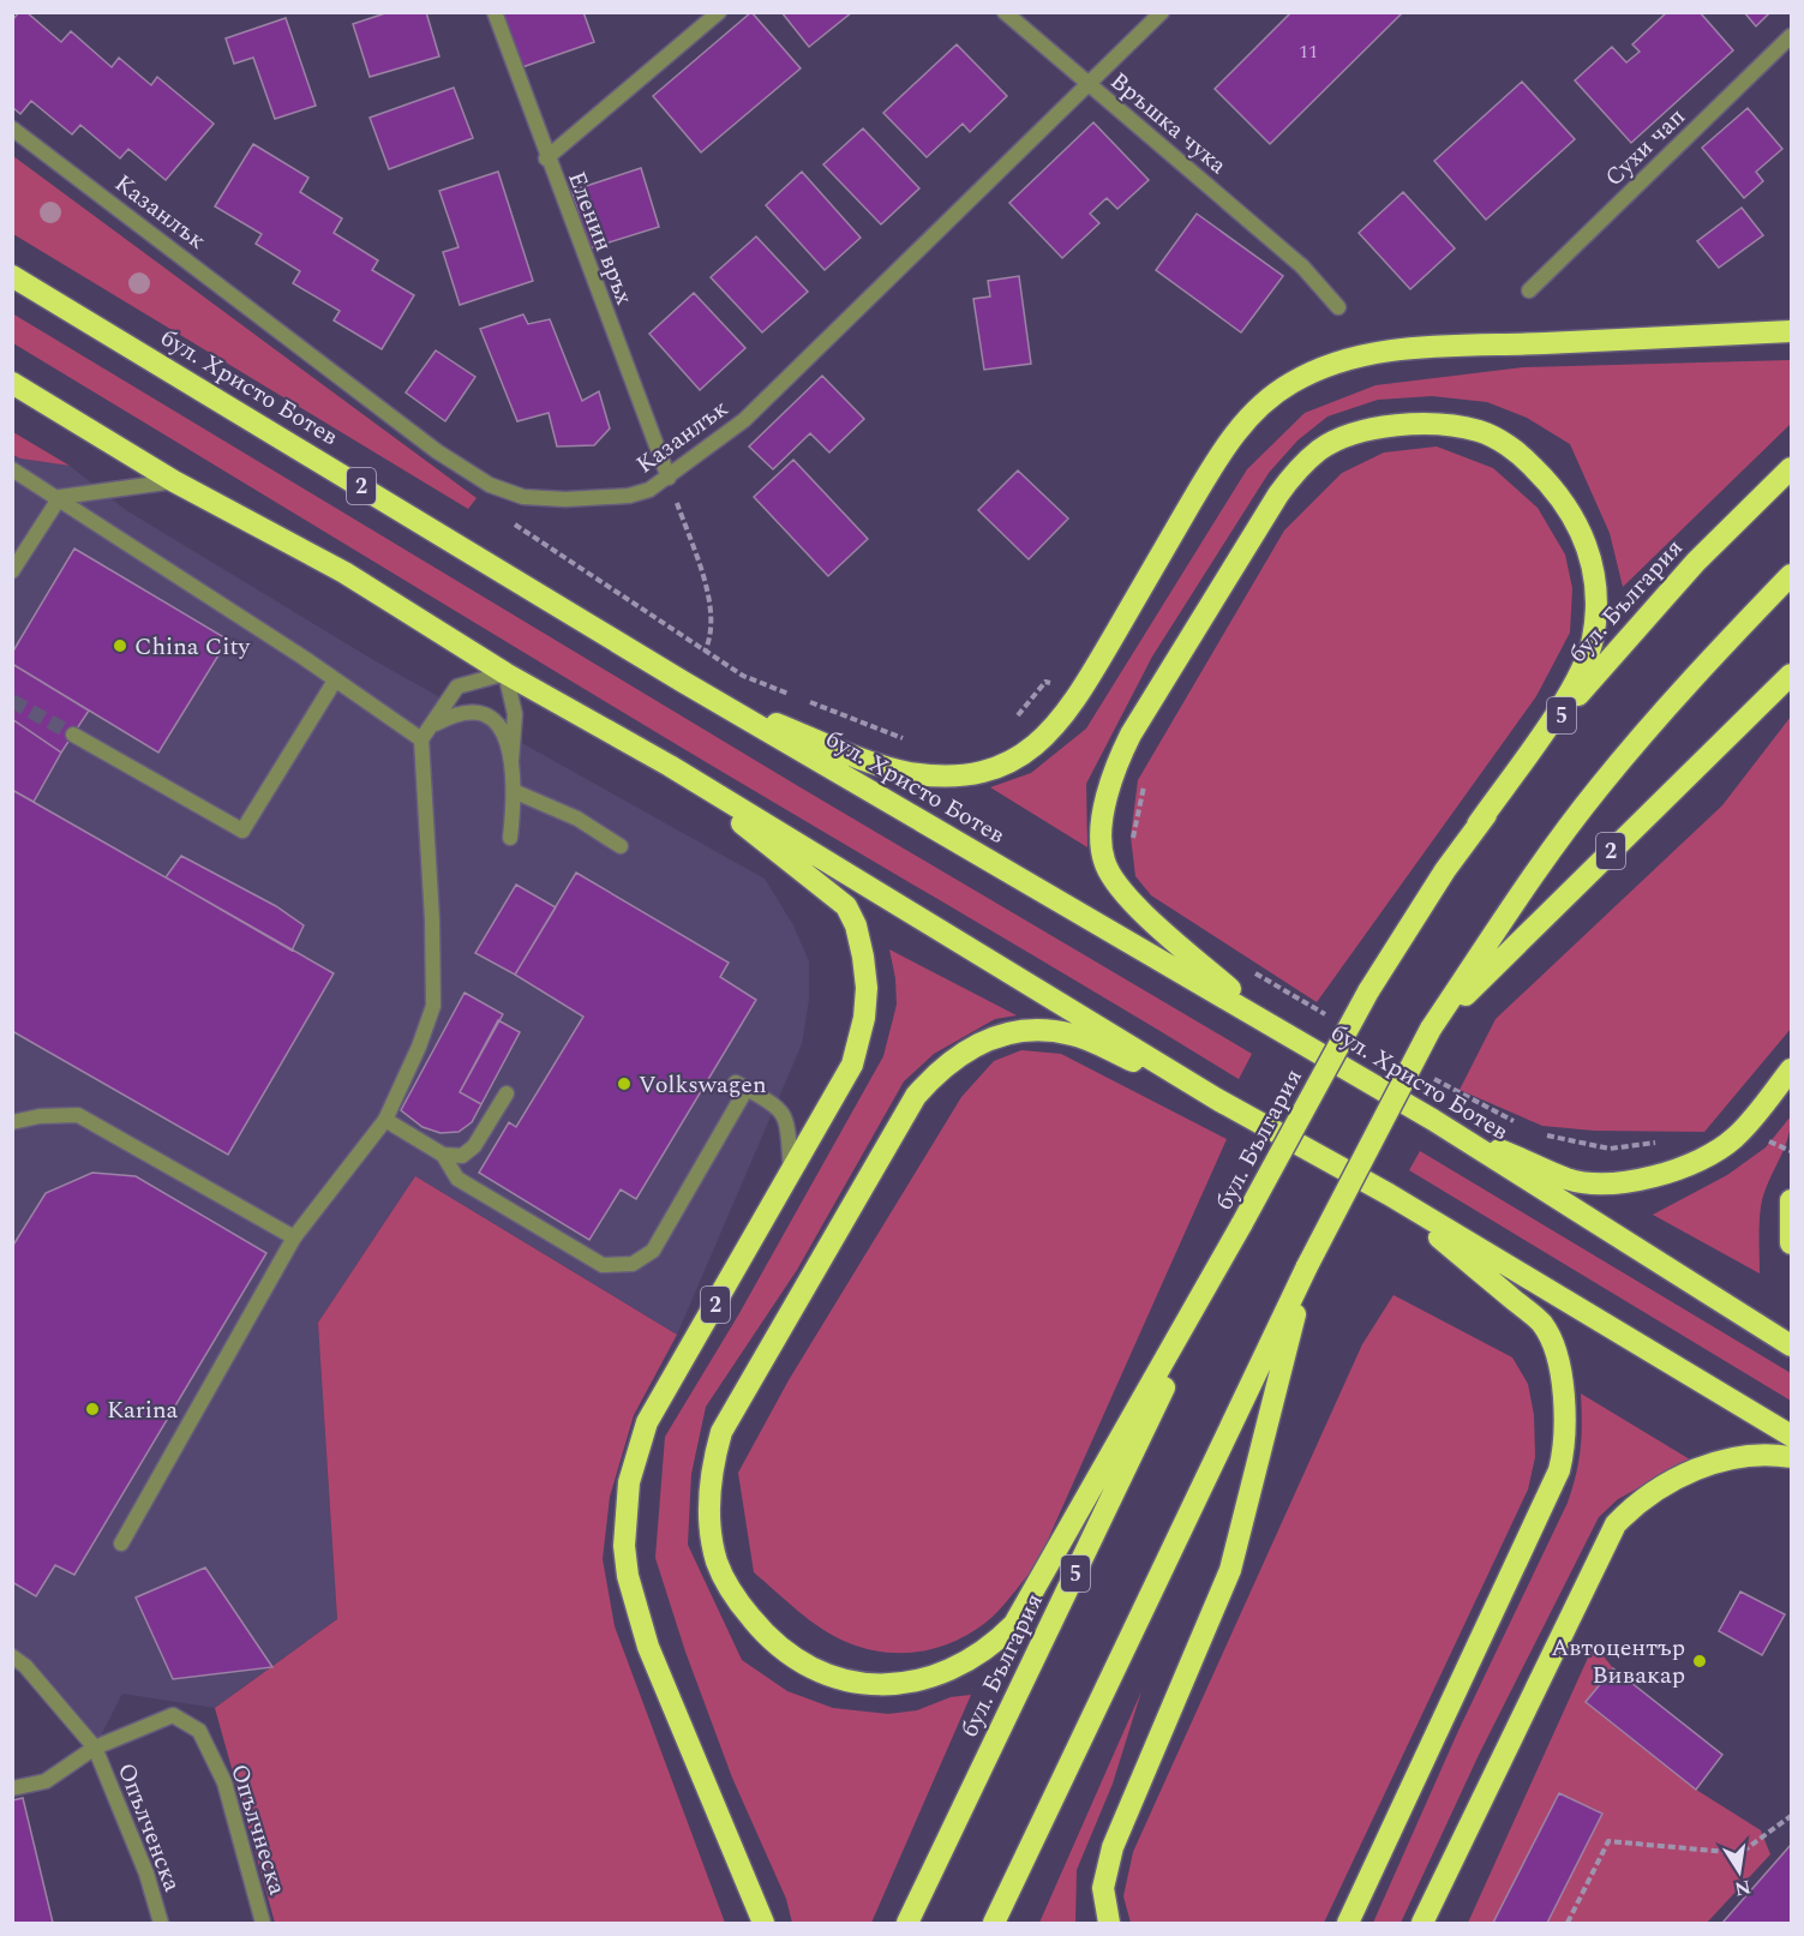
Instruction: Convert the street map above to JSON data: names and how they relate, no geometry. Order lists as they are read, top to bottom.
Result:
{
  "streets": {
    "highway": [
      "бул. Христо Ботев",
      "2",
      "бул. България",
      "5"
    ],
    "street": [
      "Връшка чука",
      "Сухи чап",
      "Казанлък",
      "Еленин връх",
      "Опълченска",
      "Опълчнеска"
    ]
  },
  "crossings": [
    ["Връшка чука", "Казанлък"],
    ["Казанлък", "Еленин връх"],
    ["бул. Христо Ботев", "2"],
    ["Опълченска", "Опълчнеска"]
  ],
  "places": [
    "China City",
    "Volkswagen",
    "Karina",
    "Автоцентър Вивакар"
  ],
  "house_numbers": ["11"],
  "north": "bottom"
}
